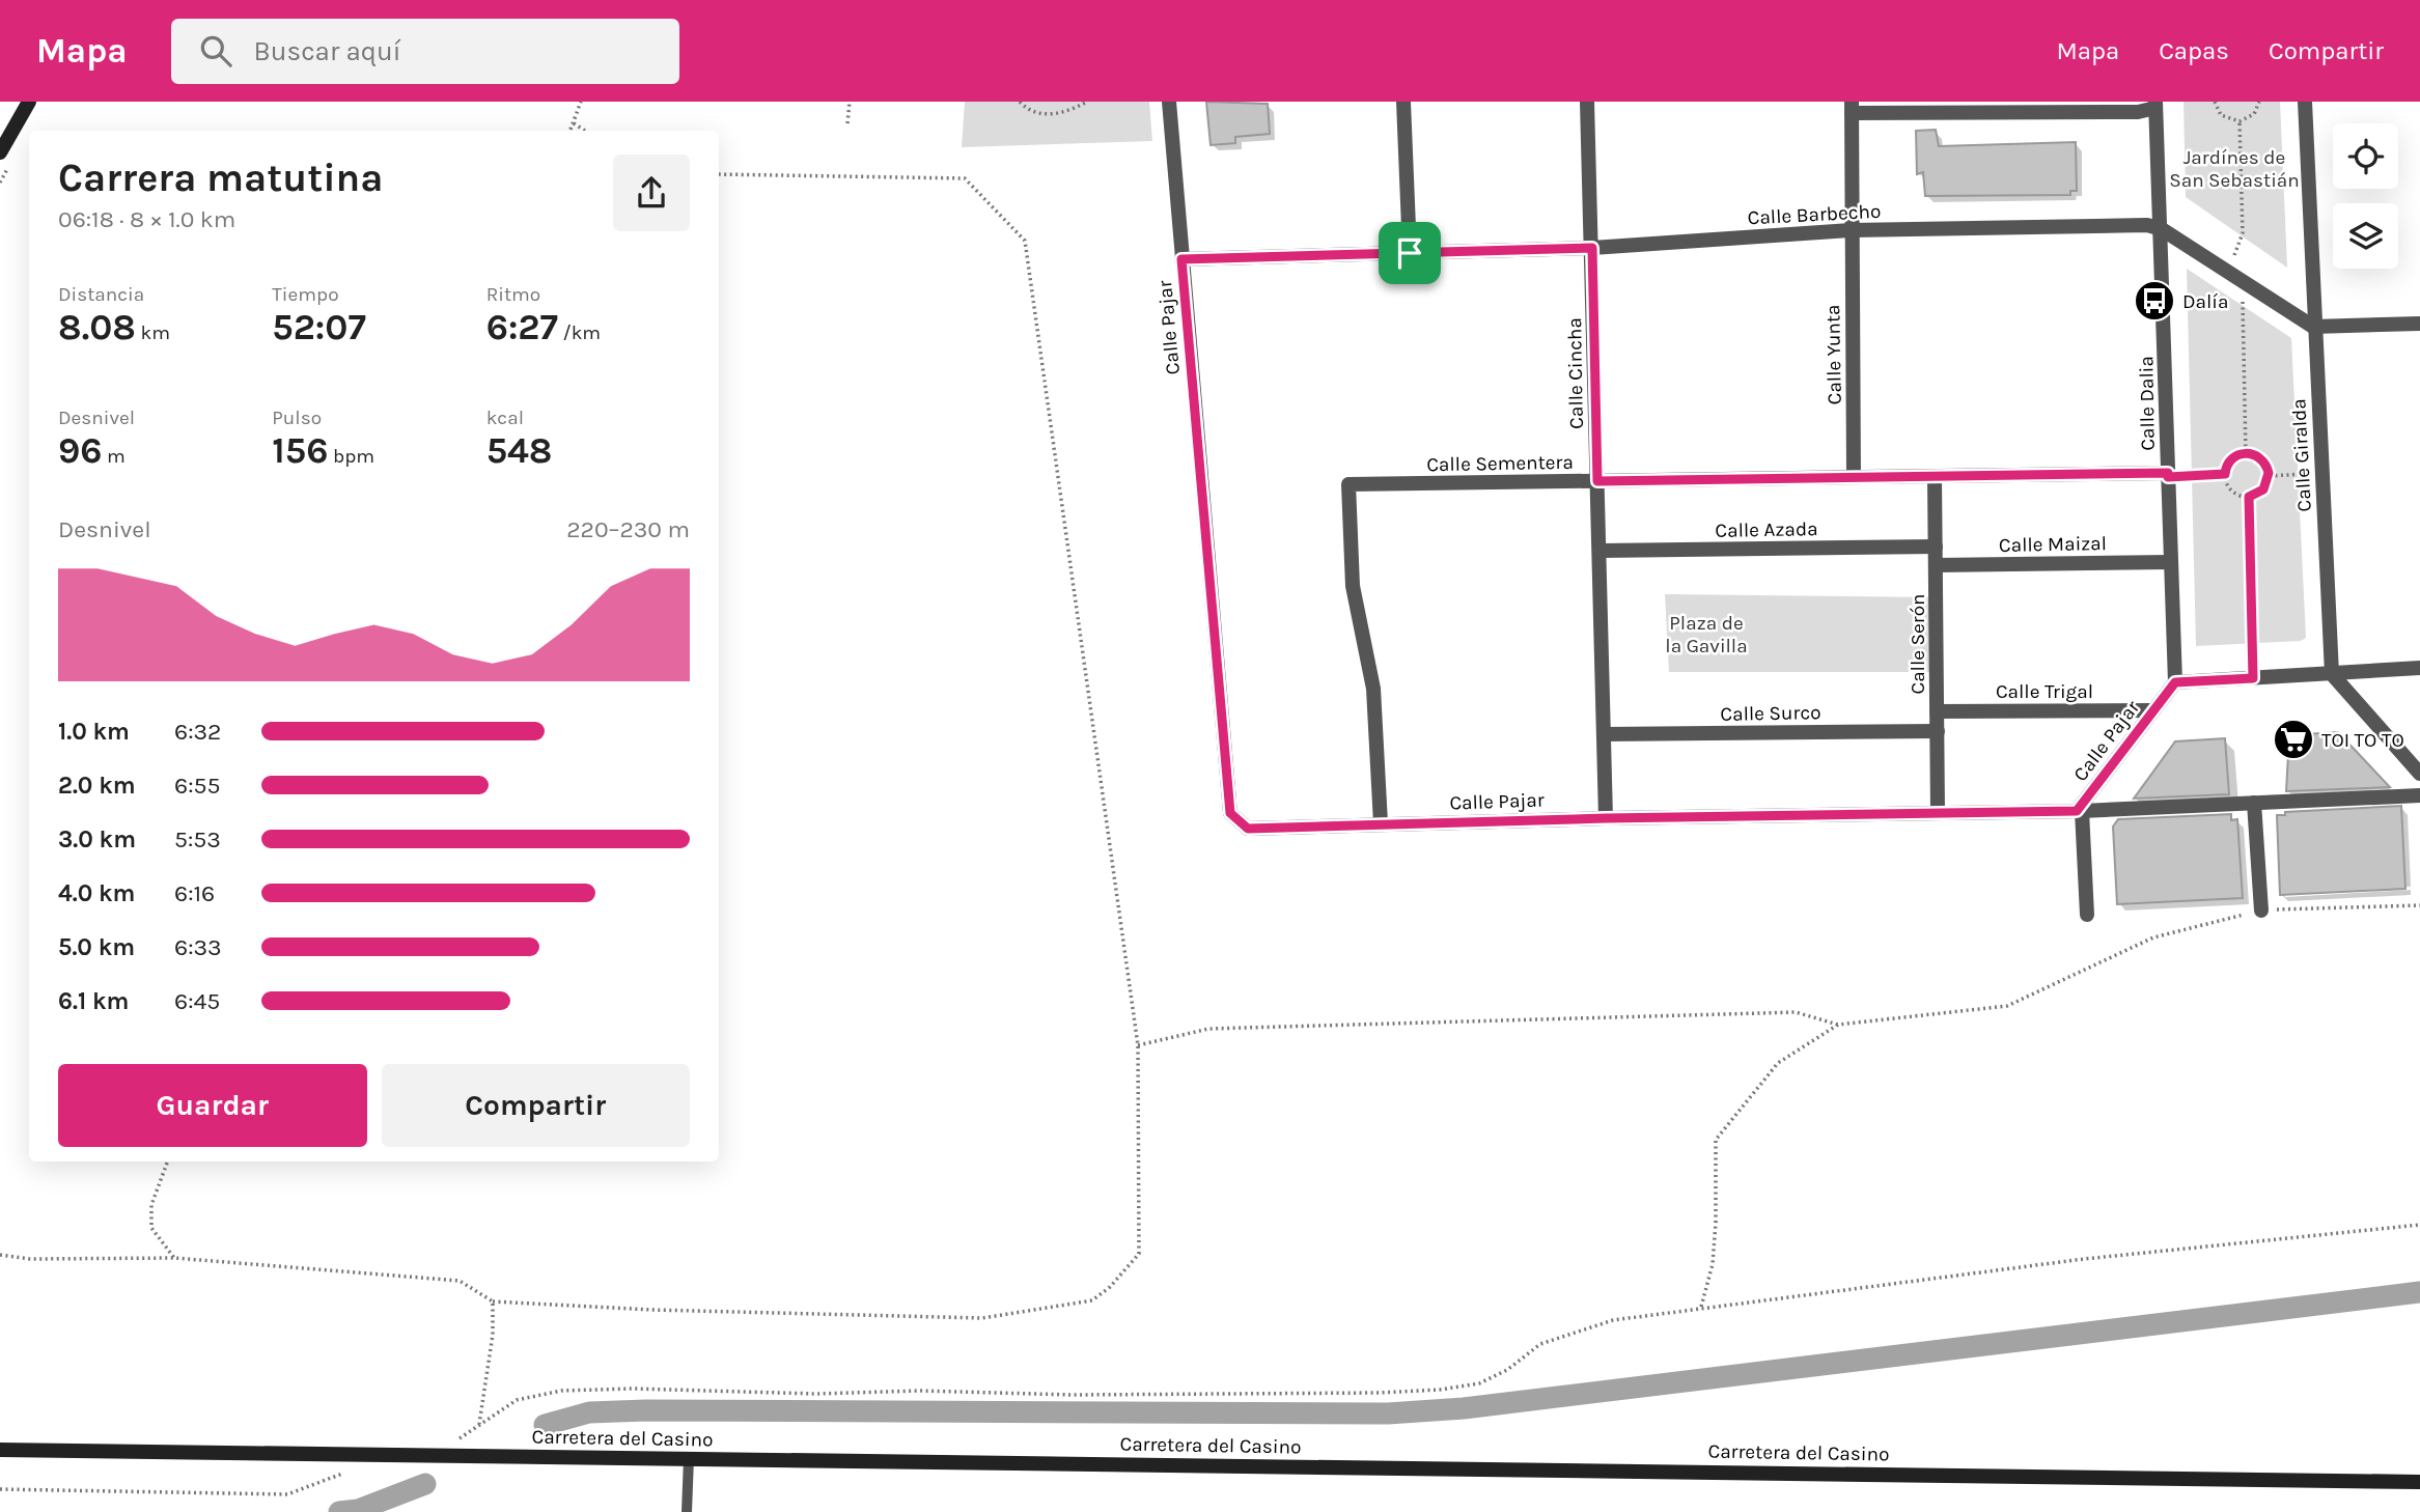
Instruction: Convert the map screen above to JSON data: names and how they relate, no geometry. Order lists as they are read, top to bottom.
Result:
{
  "streets": {
    "street": [
      "Calle Barbecho",
      "Calle Pajar",
      "Calle Yunta",
      "Calle Cincha",
      "Calle Dalia",
      "Calle Giralda",
      "Calle Sementera",
      "Calle Azada",
      "Calle Maizal",
      "Calle Serón",
      "Calle Trigal",
      "Calle Surco",
      "Carretera del Casino"
    ]
  },
  "crossings": [
    ["Calle Barbecho", "Calle Pajar"],
    ["Calle Barbecho", "Calle Yunta"],
    ["Calle Barbecho", "Calle Cincha"],
    ["Calle Barbecho", "Calle Dalia"],
    ["Calle Barbecho", "Calle Giralda"],
    ["Calle Pajar", "Calle Cincha"],
    ["Calle Pajar", "Calle Dalia"],
    ["Calle Pajar", "Calle Sementera"],
    ["Calle Pajar", "Calle Serón"],
    ["Calle Pajar", "Calle Trigal"],
    ["Calle Yunta", "Calle Sementera"],
    ["Calle Cincha", "Calle Sementera"],
    ["Calle Cincha", "Calle Azada"],
    ["Calle Cincha", "Calle Surco"],
    ["Calle Dalia", "Calle Sementera"],
    ["Calle Dalia", "Calle Maizal"],
    ["Calle Sementera", "Calle Serón"],
    ["Calle Azada", "Calle Serón"],
    ["Calle Maizal", "Calle Serón"],
    ["Calle Serón", "Calle Trigal"],
    ["Calle Serón", "Calle Surco"]
  ],
  "parks": ["Jardínes de San Sebastián", "Plaza de la Gavilla"],
  "places": {
    "bus stop": ["Dalía"],
    "supermarket": ["TOI TO TO"]
  },
  "page": {
    "header": "Mapa",
    "search": "Buscar aquí",
    "nav": ["Mapa", "Capas", "Compartir"],
    "heading": ["Carrera matutina", "06:18 · 8 × 1.0 km"],
    "stats": [
      ["Distancia", "8.08 km"],
      ["Tiempo", "52:07"],
      ["Ritmo", "6:27 /km"],
      ["Desnivel", "96 m"],
      ["Pulso", "156 bpm"],
      ["kcal", "548"]
    ],
    "chart": ["Desnivel", "220–230 m"],
    "list": [
      {
        "name": "1.0 km",
        "note": "6:32"
      },
      {
        "name": "2.0 km",
        "note": "6:55"
      },
      {
        "name": "3.0 km",
        "note": "5:53"
      },
      {
        "name": "4.0 km",
        "note": "6:16"
      },
      {
        "name": "5.0 km",
        "note": "6:33"
      },
      {
        "name": "6.1 km",
        "note": "6:45"
      }
    ],
    "buttons": ["Guardar", "Compartir"]
  }
}
